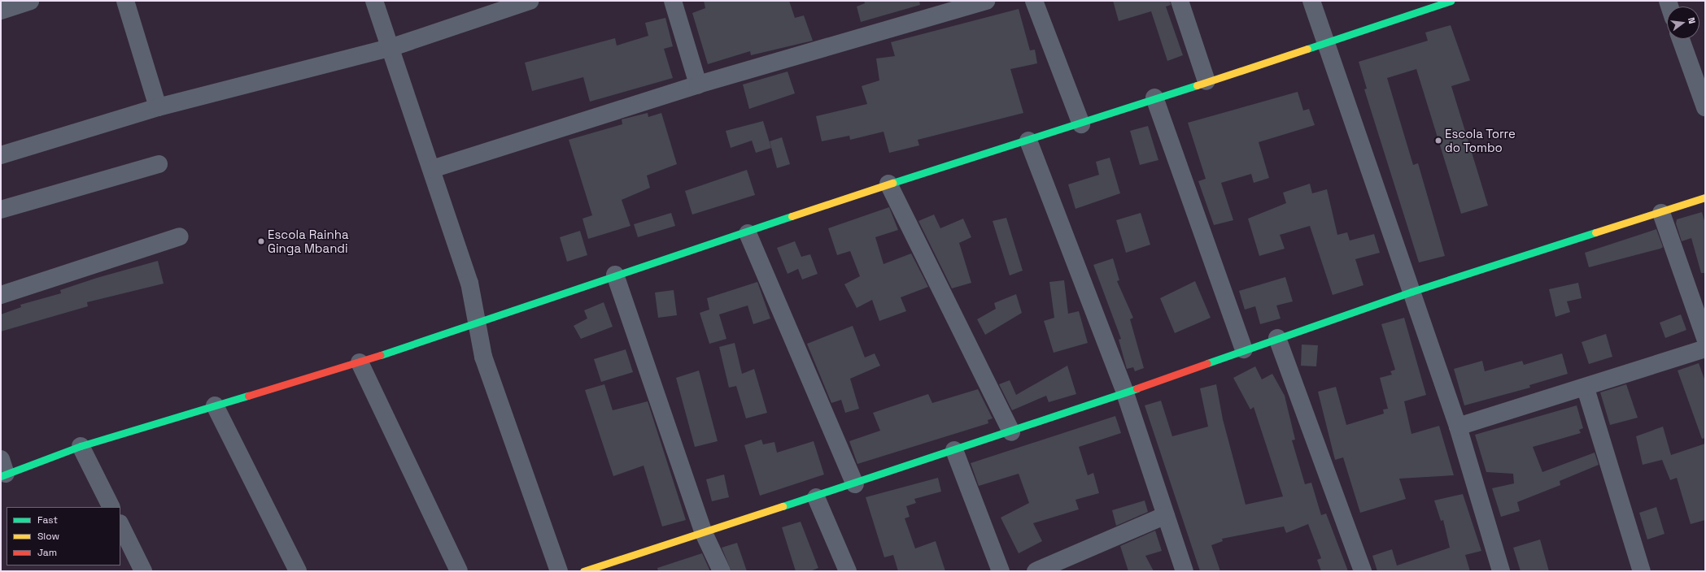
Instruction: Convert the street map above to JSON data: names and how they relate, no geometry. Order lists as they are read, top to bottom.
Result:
{
  "places": ["Escola Torre do Tombo", "Escola Rainha Ginga Mbandi"],
  "legend": ["Fast", "Slow", "Jam"],
  "north": "right"
}
